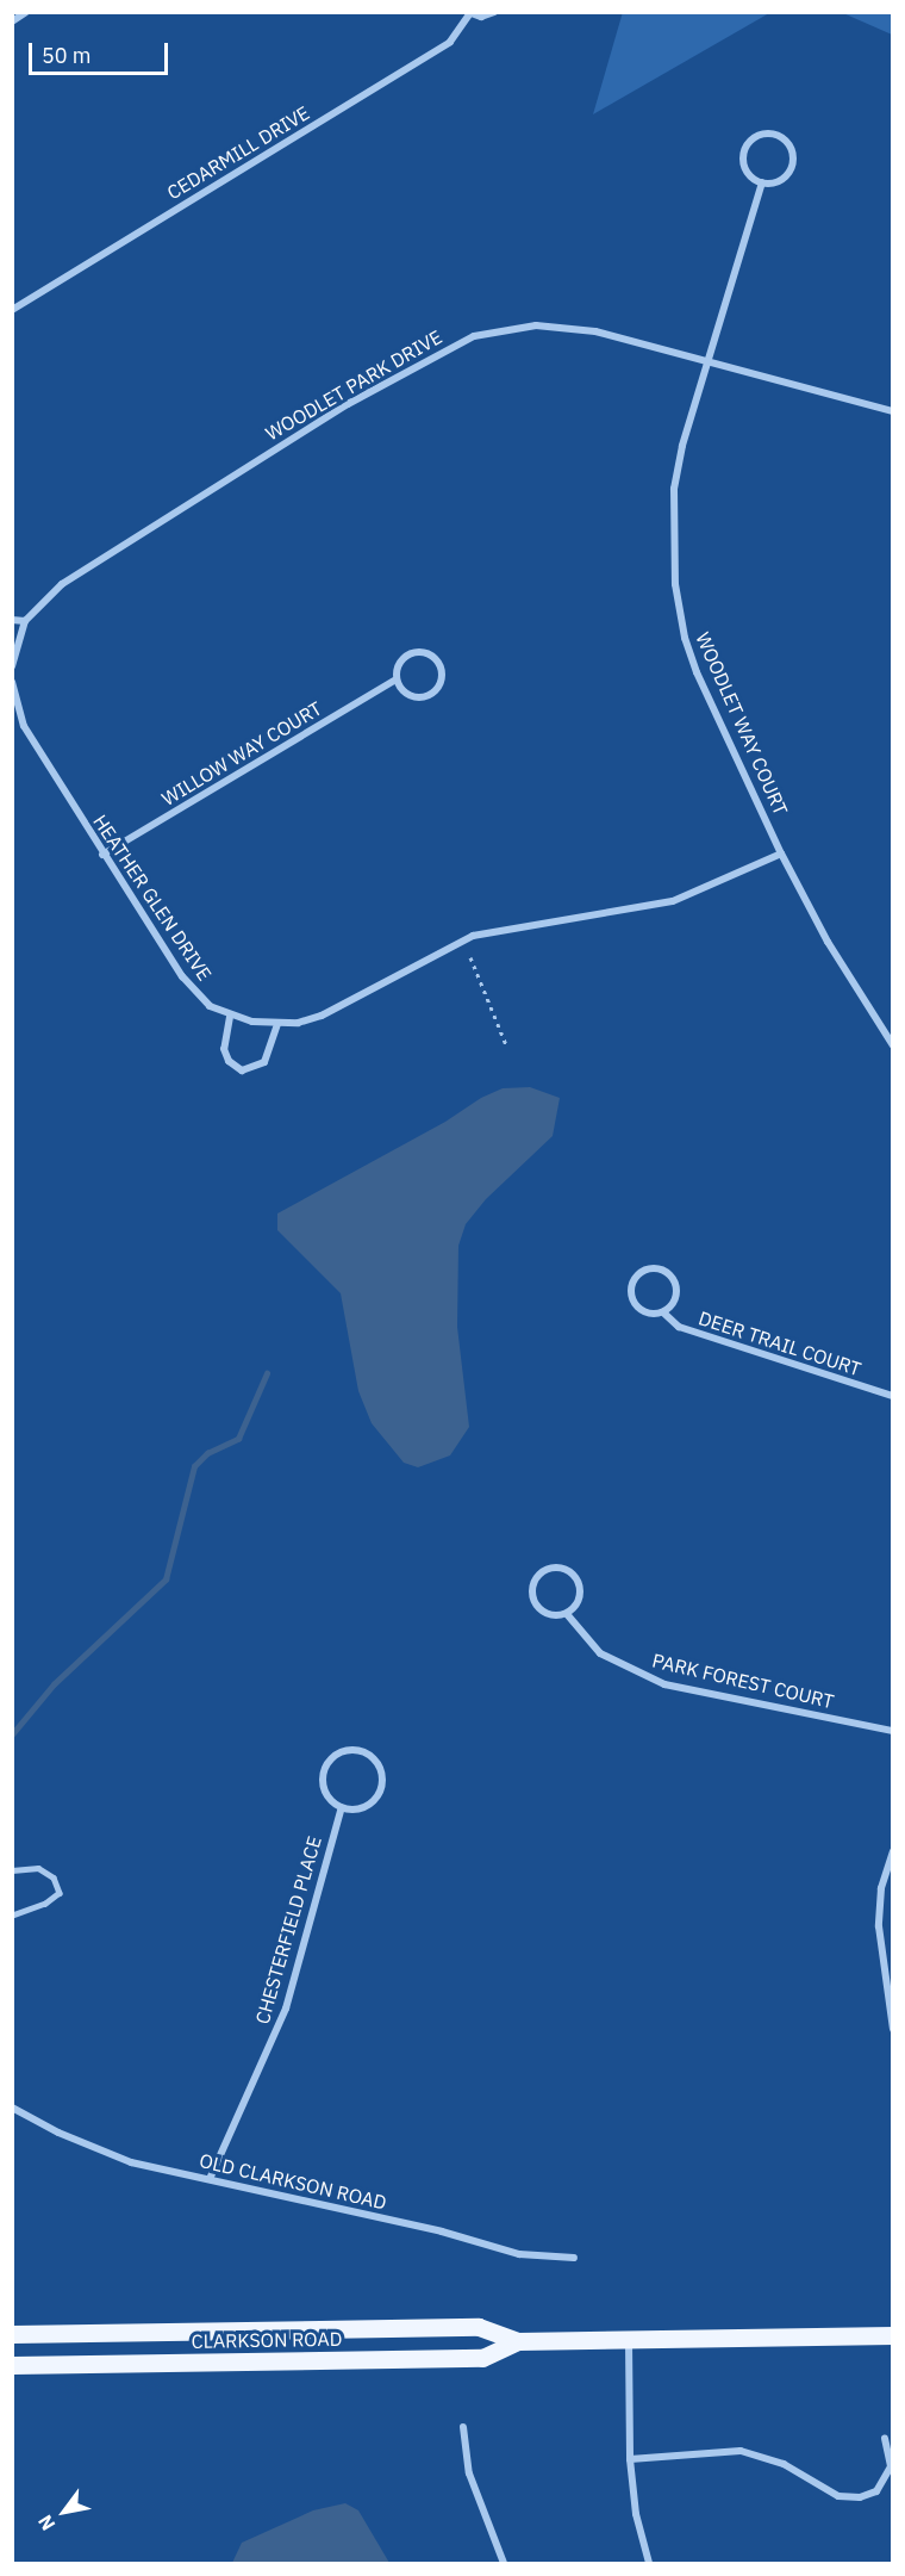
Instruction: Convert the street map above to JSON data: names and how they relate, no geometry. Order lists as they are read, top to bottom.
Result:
{
  "streets": {
    "main road": ["CLARKSON ROAD"],
    "street": [
      "CEDARMILL DRIVE",
      "WOODLET PARK DRIVE",
      "WOODLET WAY COURT",
      "WILLOW WAY COURT",
      "HEATHER GLEN DRIVE",
      "DEER TRAIL COURT",
      "PARK FOREST COURT",
      "CHESTERFIELD PLACE",
      "OLD CLARKSON ROAD"
    ]
  },
  "crossings": [
    ["WOODLET PARK DRIVE", "WOODLET WAY COURT"],
    ["WOODLET WAY COURT", "HEATHER GLEN DRIVE"],
    ["WILLOW WAY COURT", "HEATHER GLEN DRIVE"],
    ["CHESTERFIELD PLACE", "OLD CLARKSON ROAD"]
  ],
  "scale_bar": "50 m",
  "north": "bottom left"
}
